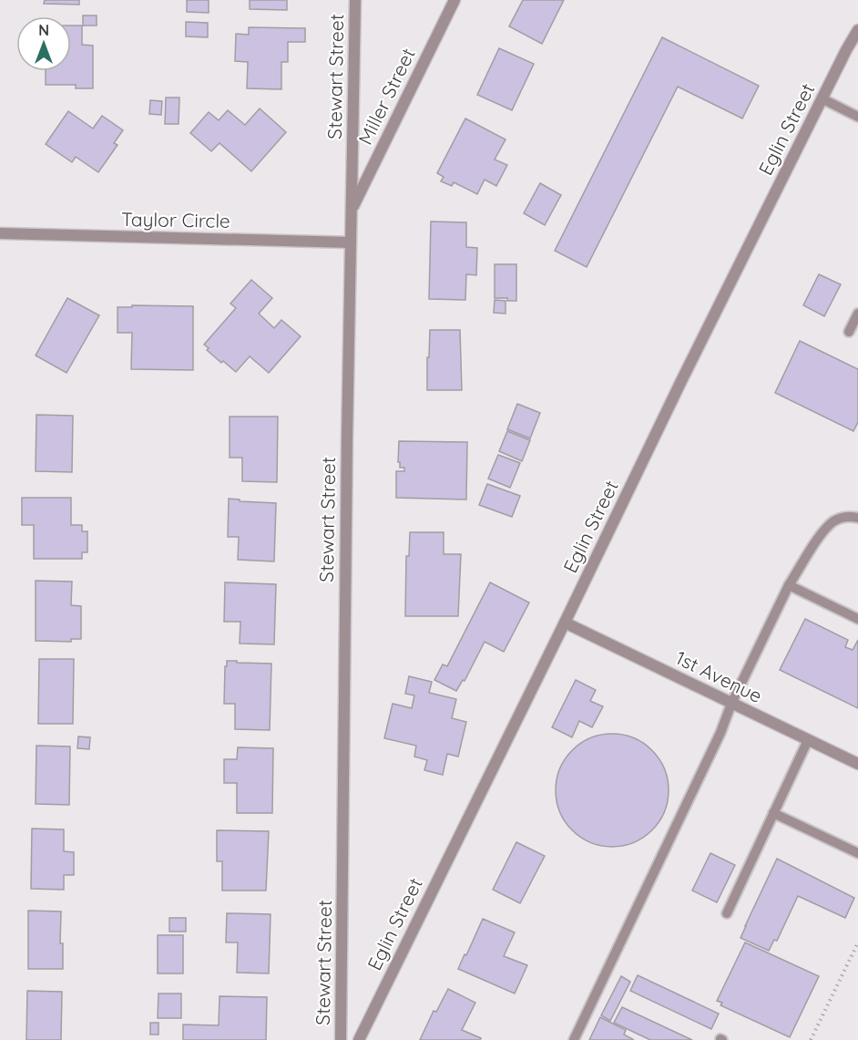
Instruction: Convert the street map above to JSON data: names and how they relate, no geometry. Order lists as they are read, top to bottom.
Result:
{
  "streets": {
    "street": [
      "Stewart Street",
      "Miller Street",
      "Eglin Street",
      "Taylor Circle",
      "1st Avenue"
    ]
  },
  "crossings": [
    ["Stewart Street", "Miller Street"],
    ["Stewart Street", "Taylor Circle"],
    ["Eglin Street", "1st Avenue"]
  ],
  "north": "top"
}
